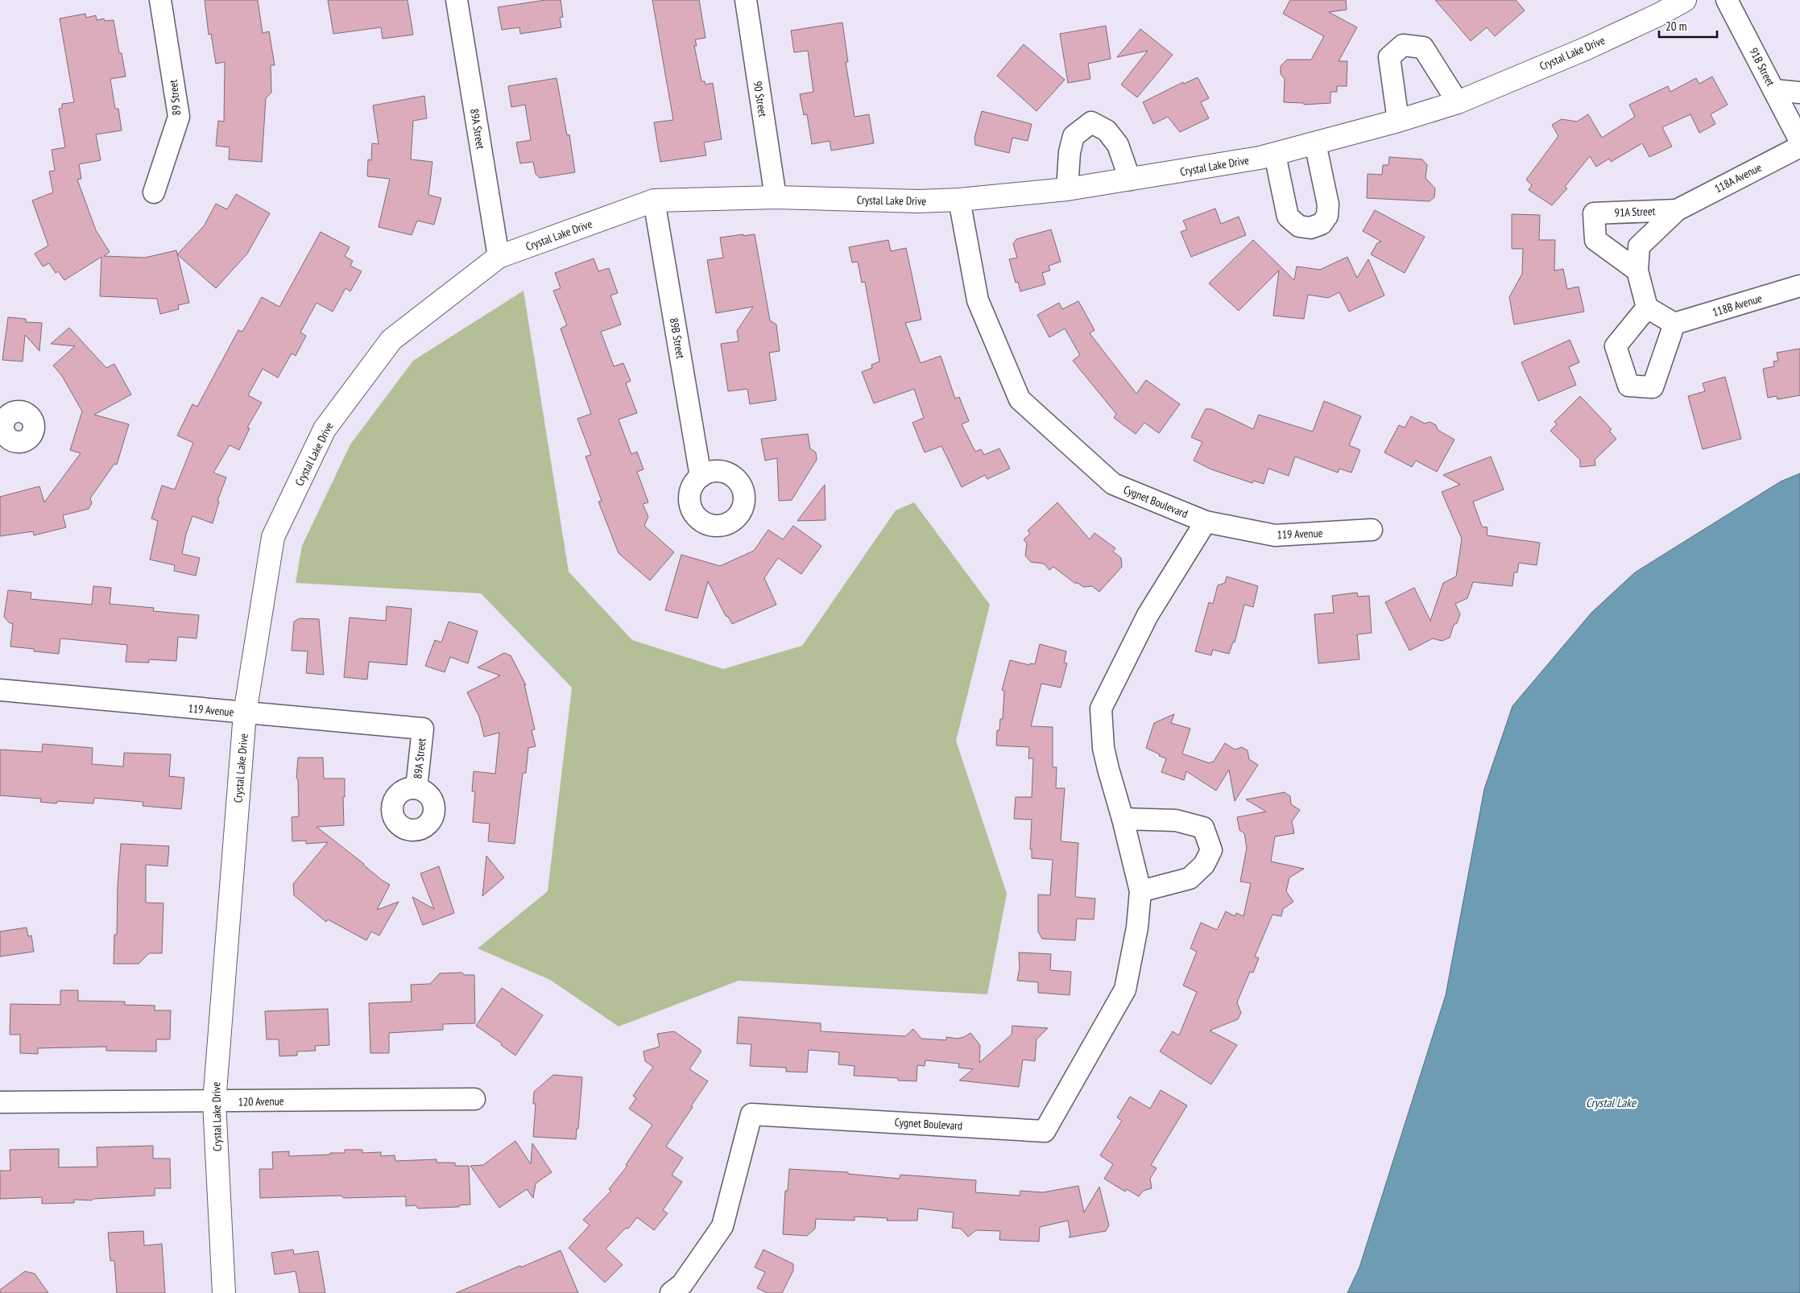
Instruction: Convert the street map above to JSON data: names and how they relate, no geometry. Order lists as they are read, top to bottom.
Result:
{
  "streets": {
    "street": [
      "Crystal Lake Drive",
      "91B Street",
      "89 Street",
      "90 Street",
      "89A Street",
      "118A Avenue",
      "91A Street",
      "118B Avenue",
      "89B Street",
      "Cygnet Boulevard",
      "119 Avenue",
      "120 Avenue"
    ]
  },
  "crossings": [
    ["Crystal Lake Drive", "90 Street"],
    ["Crystal Lake Drive", "89A Street"],
    ["Crystal Lake Drive", "89B Street"],
    ["Crystal Lake Drive", "Cygnet Boulevard"],
    ["Crystal Lake Drive", "119 Avenue"],
    ["Crystal Lake Drive", "120 Avenue"],
    ["89A Street", "119 Avenue"],
    ["118A Avenue", "91A Street"],
    ["Cygnet Boulevard", "119 Avenue"]
  ],
  "water": ["Crystal Lake"],
  "scale_bar": "20 m"
}
